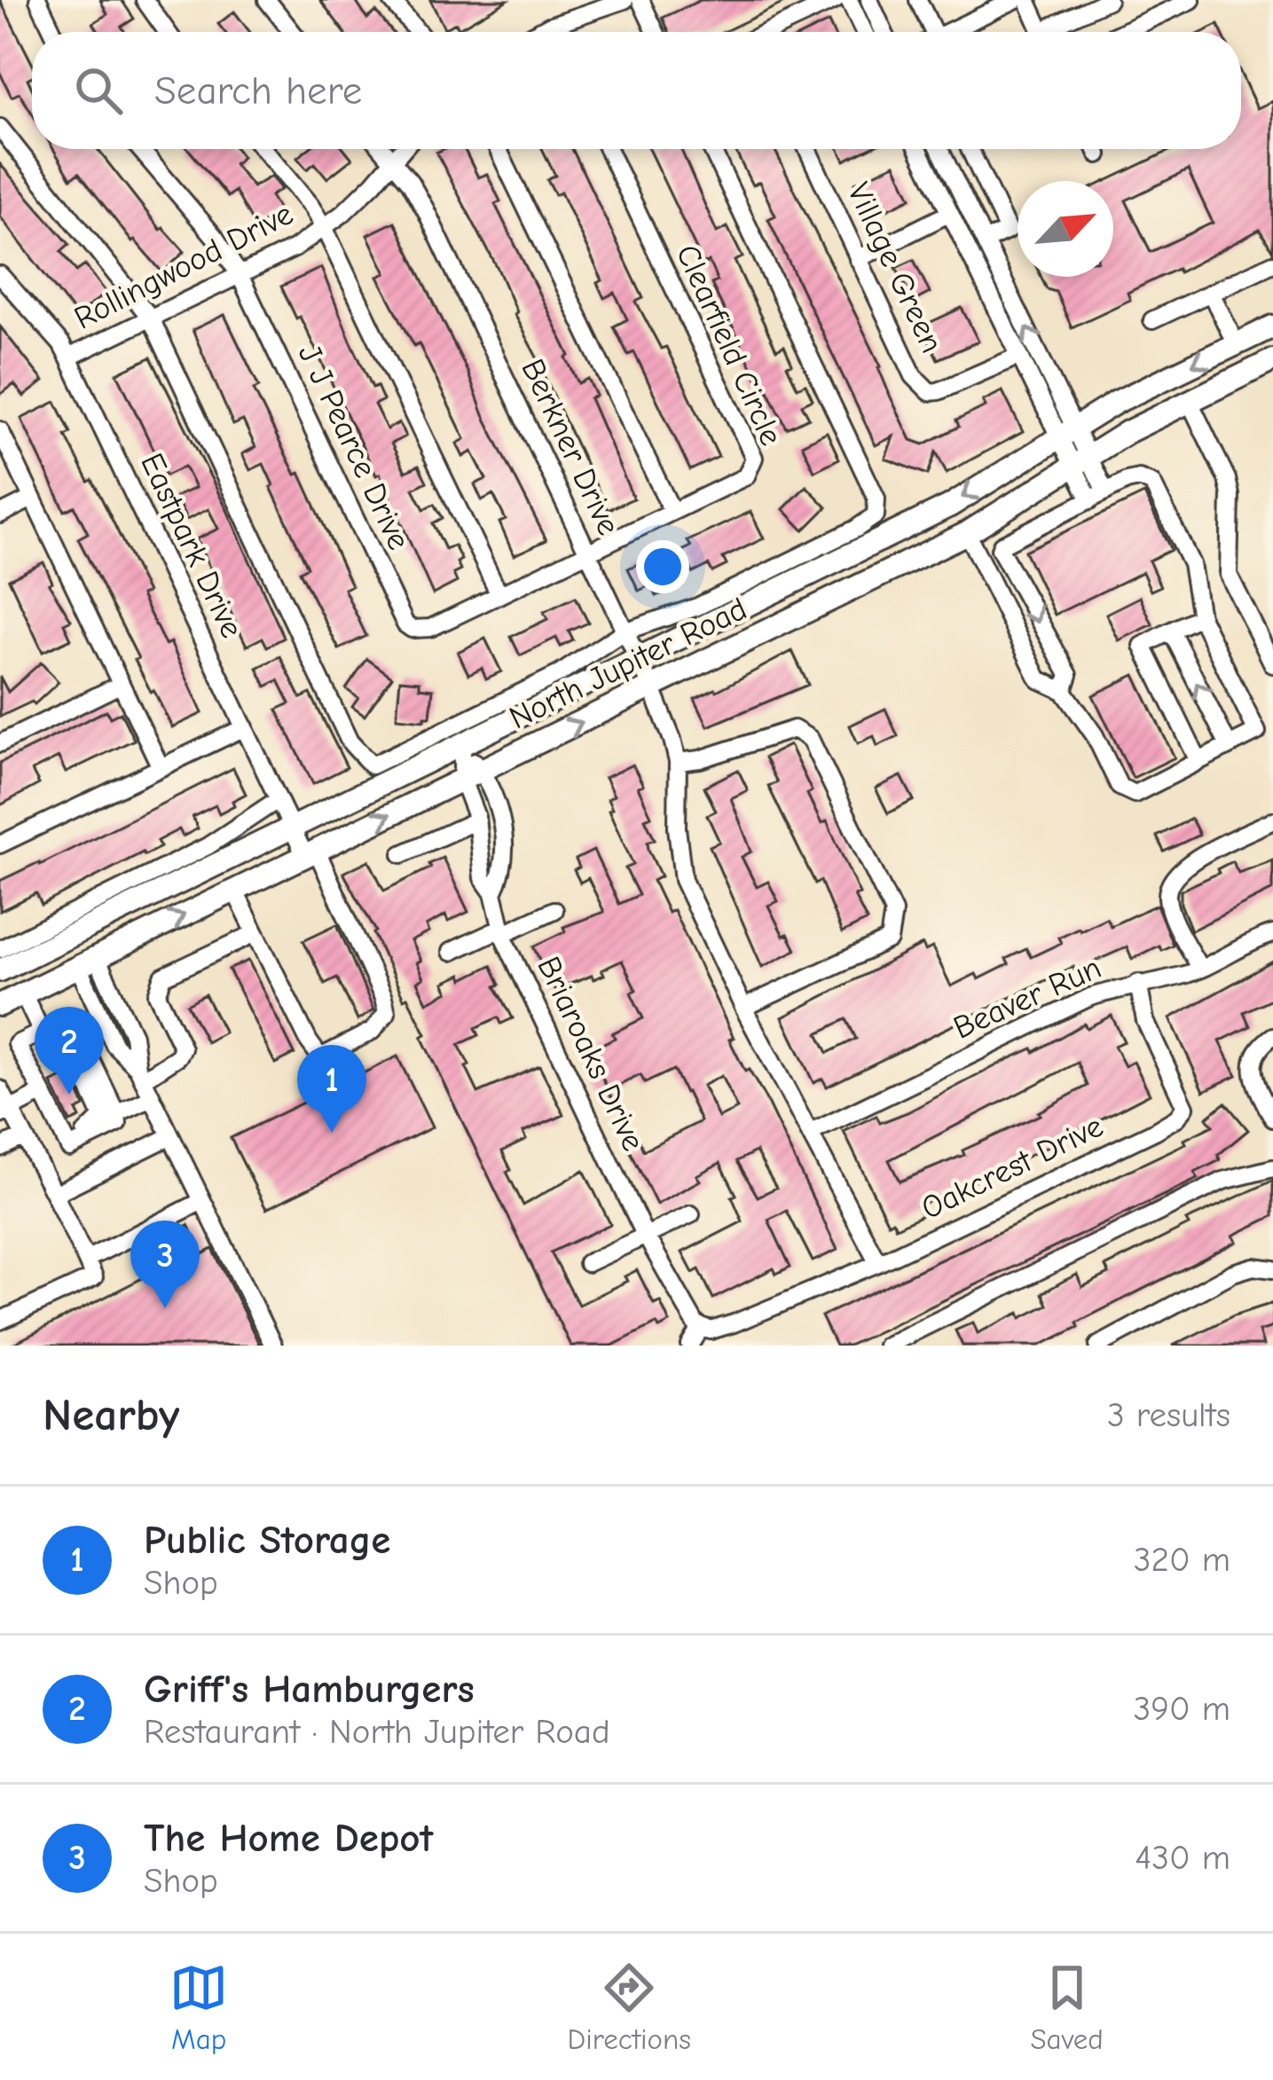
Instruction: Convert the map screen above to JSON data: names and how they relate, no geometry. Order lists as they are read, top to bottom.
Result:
{
  "streets": {
    "main road": ["North Jupiter Road"],
    "street": [
      "Rollingwood Drive",
      "Village Green",
      "Clearfield Circle",
      "J J Pearce Drive",
      "Berkner Drive",
      "Eastpark Drive",
      "Beaver Run",
      "Briaroaks Drive",
      "Oakcrest Drive"
    ]
  },
  "crossings": [
    ["Rollingwood Drive", "J J Pearce Drive"],
    ["Rollingwood Drive", "Berkner Drive"],
    ["Rollingwood Drive", "Eastpark Drive"],
    ["Clearfield Circle", "J J Pearce Drive"],
    ["Clearfield Circle", "Berkner Drive"],
    ["J J Pearce Drive", "Berkner Drive"],
    ["Berkner Drive", "North Jupiter Road"],
    ["Berkner Drive", "Beaver Run"],
    ["Berkner Drive", "Oakcrest Drive"],
    ["Eastpark Drive", "North Jupiter Road"],
    ["North Jupiter Road", "Briaroaks Drive"],
    ["Beaver Run", "Oakcrest Drive"],
    ["Briaroaks Drive", "Oakcrest Drive"]
  ],
  "north": "top right",
  "page": {
    "search": "Search here",
    "pins": ["2", "1", "3"],
    "heading": ["Nearby", "3 results"],
    "list": [
      {
        "mark": "1",
        "name": "Public Storage",
        "note": "Shop",
        "value": "320 m"
      },
      {
        "mark": "2",
        "name": "Griff's Hamburgers",
        "note": "Restaurant · North Jupiter Road",
        "value": "390 m"
      },
      {
        "mark": "3",
        "name": "The Home Depot",
        "note": "Shop",
        "value": "430 m"
      }
    ],
    "nav": ["Map", "Directions", "Saved"]
  }
}
